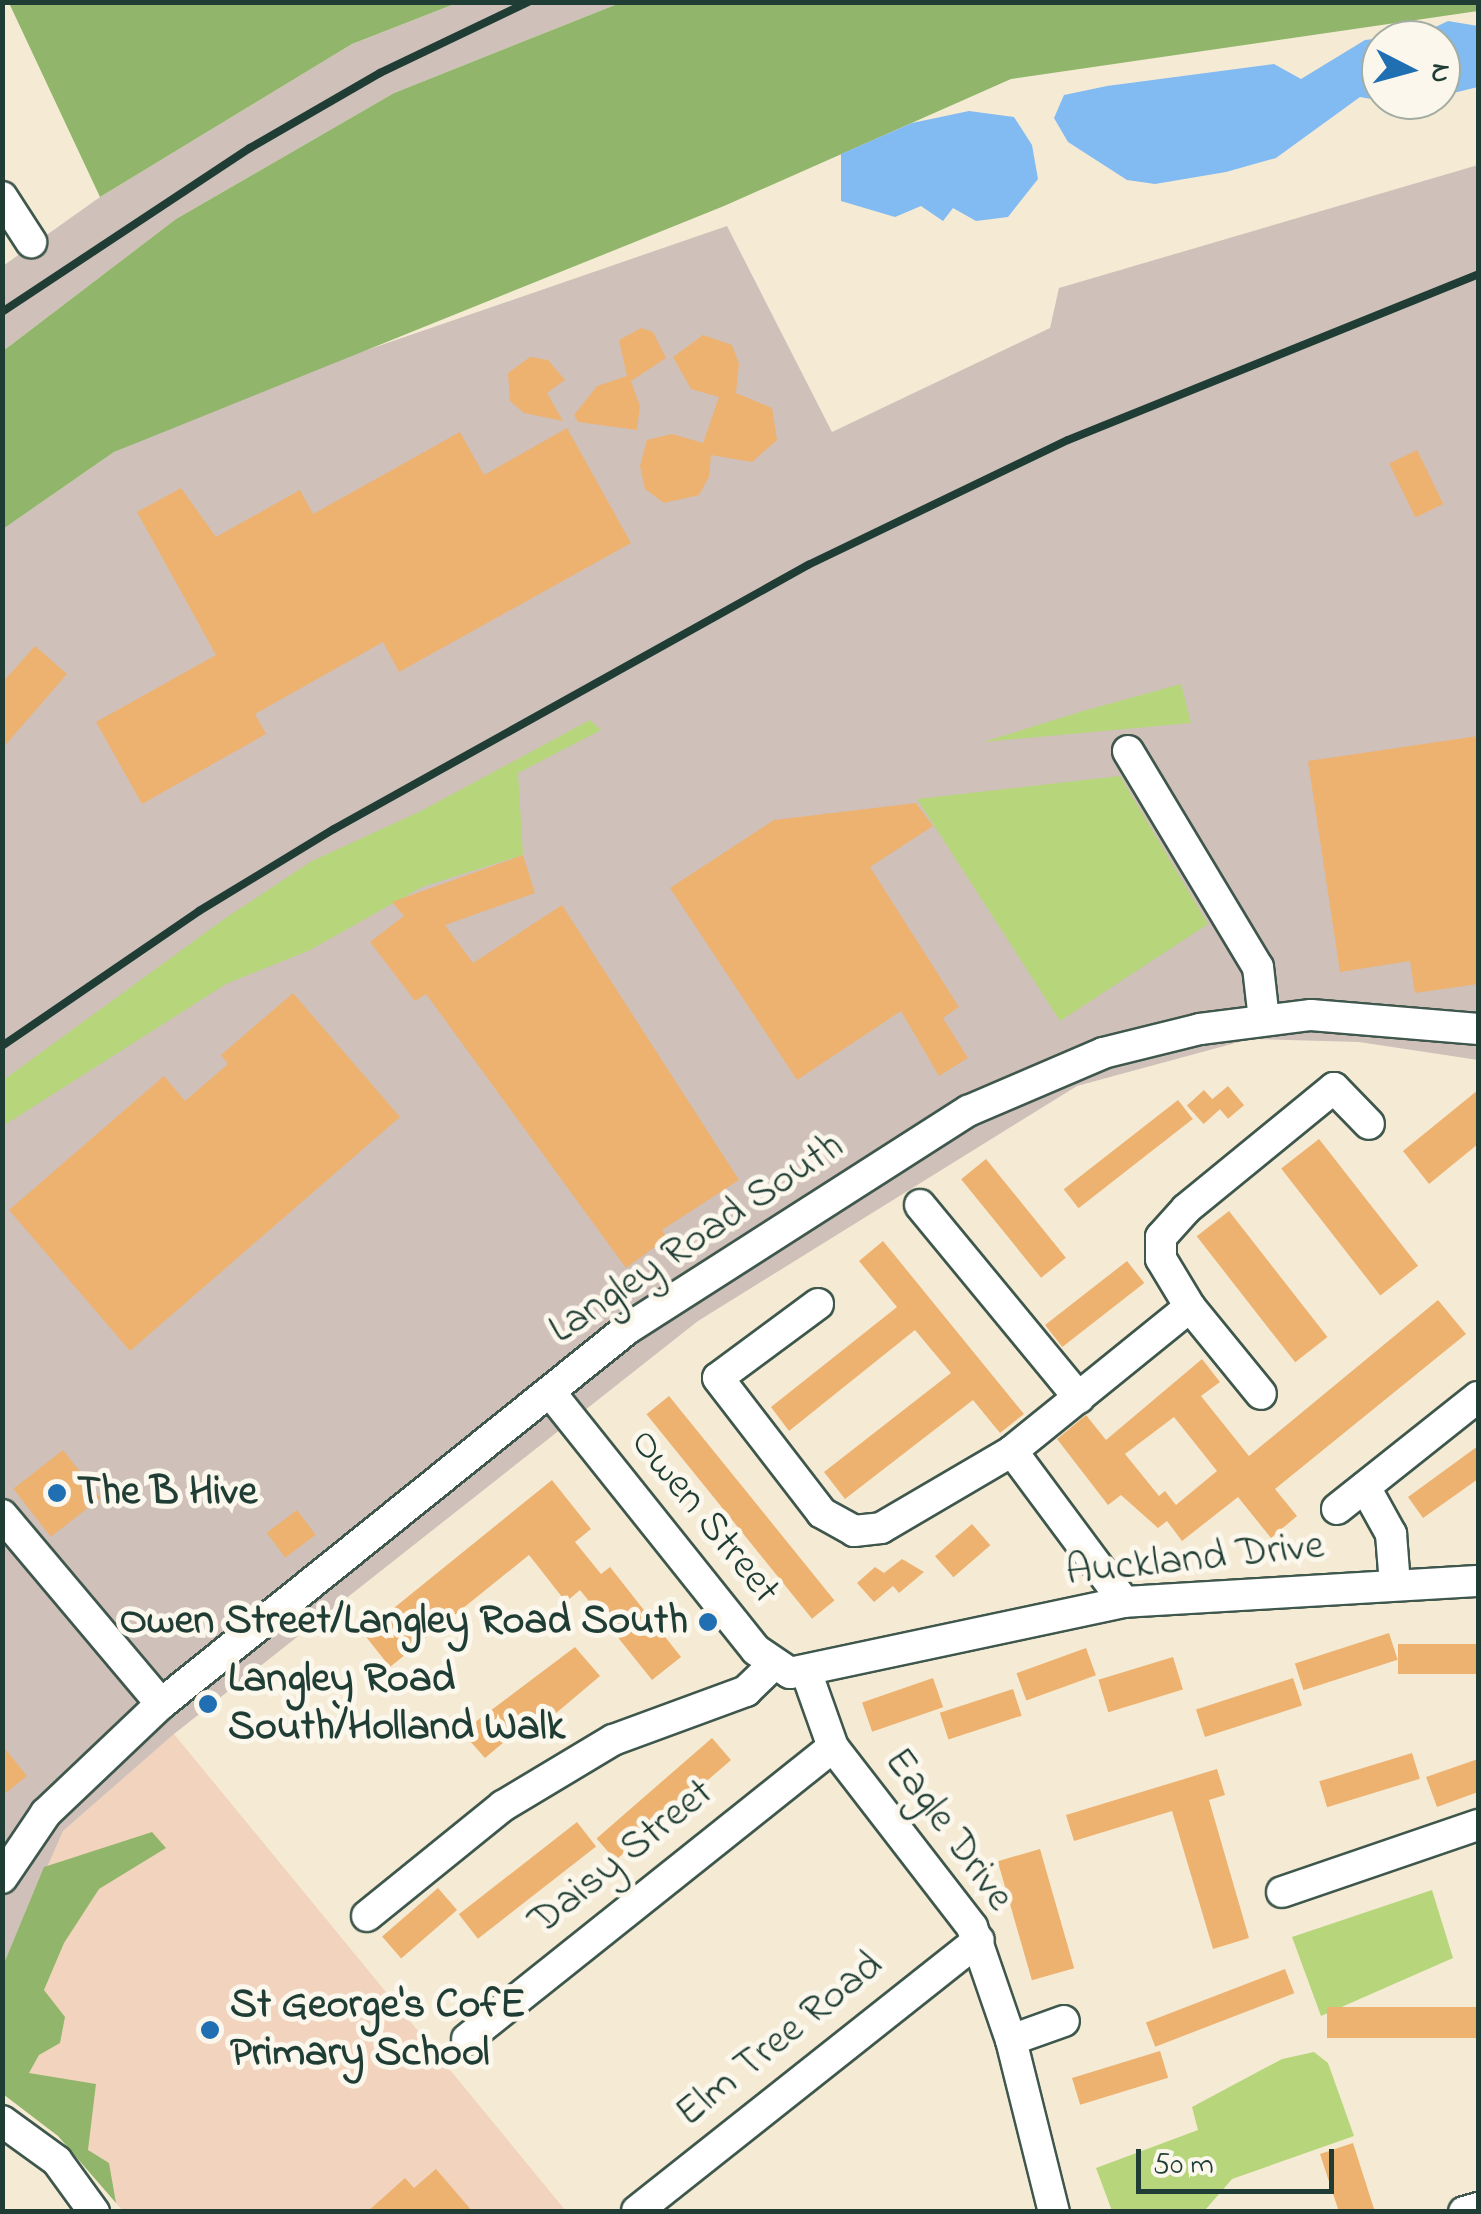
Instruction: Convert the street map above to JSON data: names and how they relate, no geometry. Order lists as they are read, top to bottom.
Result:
{
  "streets": {
    "street": [
      "Langley Road South",
      "Owen Street",
      "Auckland Drive",
      "Eagle Drive",
      "Daisy Street",
      "Elm Tree Road"
    ]
  },
  "crossings": [
    ["Langley Road South", "Owen Street"],
    ["Owen Street", "Auckland Drive"],
    ["Owen Street", "Eagle Drive"],
    ["Auckland Drive", "Eagle Drive"],
    ["Eagle Drive", "Daisy Street"],
    ["Eagle Drive", "Elm Tree Road"]
  ],
  "places": [
    "The B Hive",
    "Owen Street/Langley Road South",
    "Langley Road South/Holland Walk",
    "St George's CofE Primary School"
  ],
  "scale_bar": "50 m",
  "north": "right"
}
